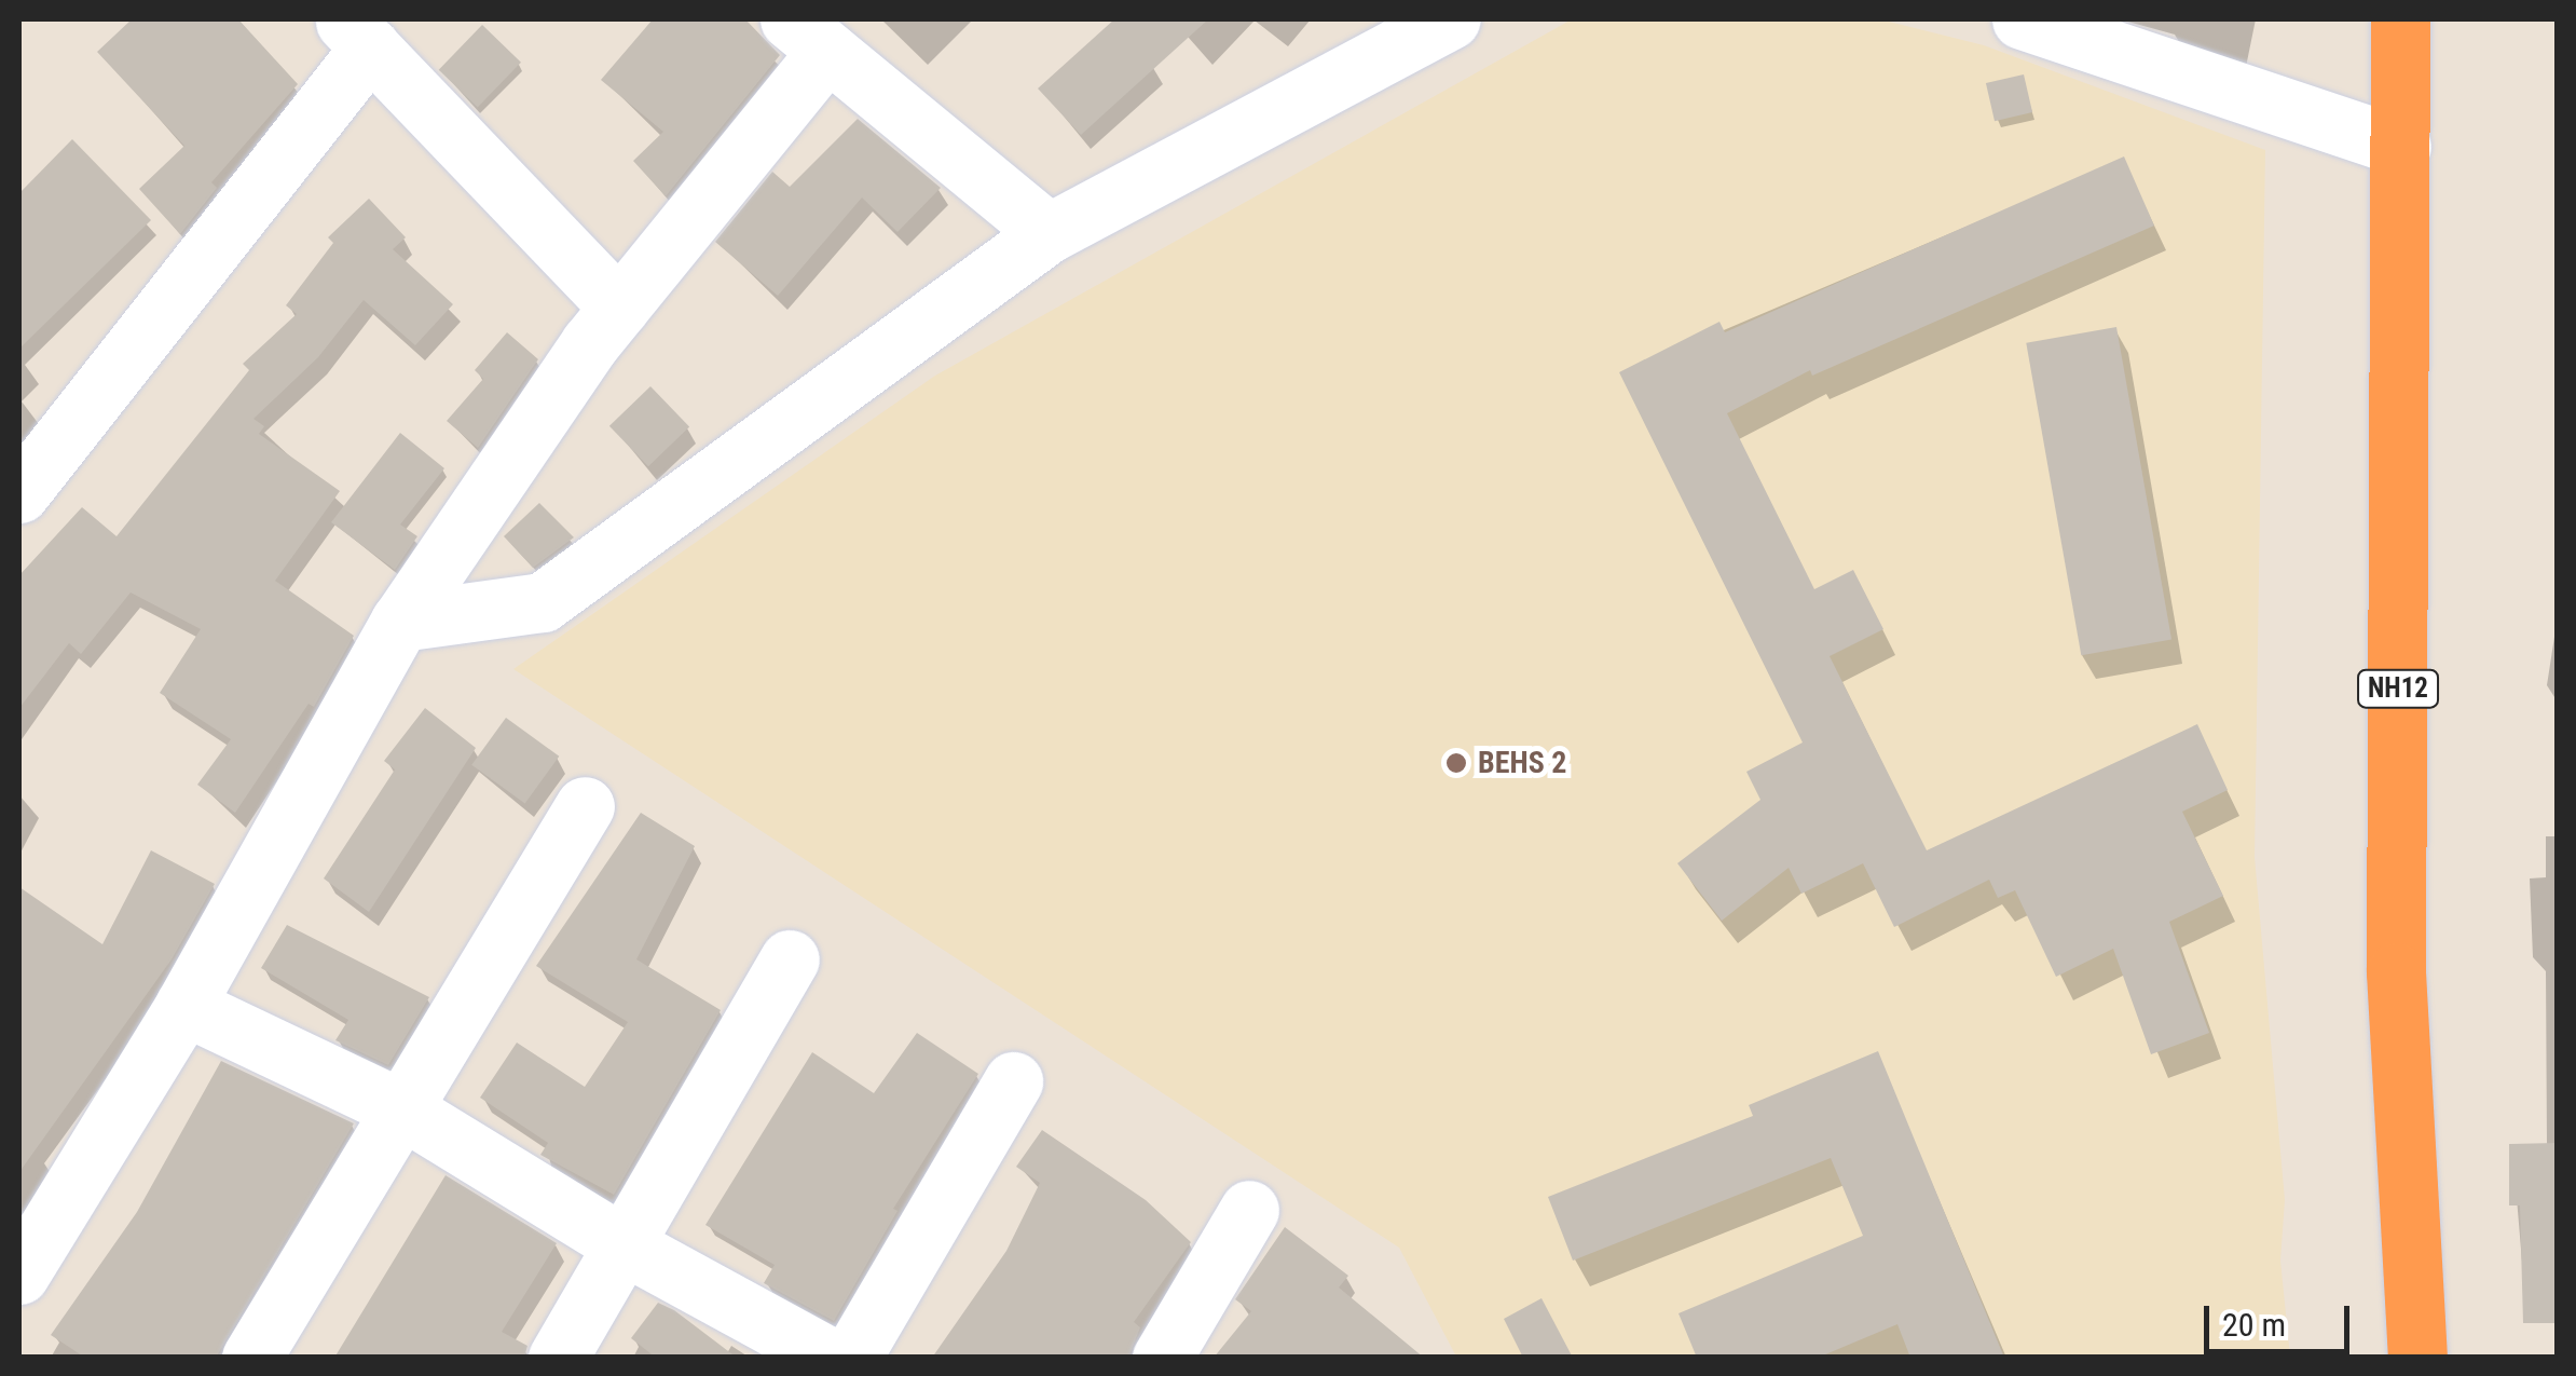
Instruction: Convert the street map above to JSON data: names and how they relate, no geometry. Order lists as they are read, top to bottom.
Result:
{
  "streets": {
    "highway": ["NH12"]
  },
  "places": ["BEHS 2"],
  "scale_bar": "20 m"
}
